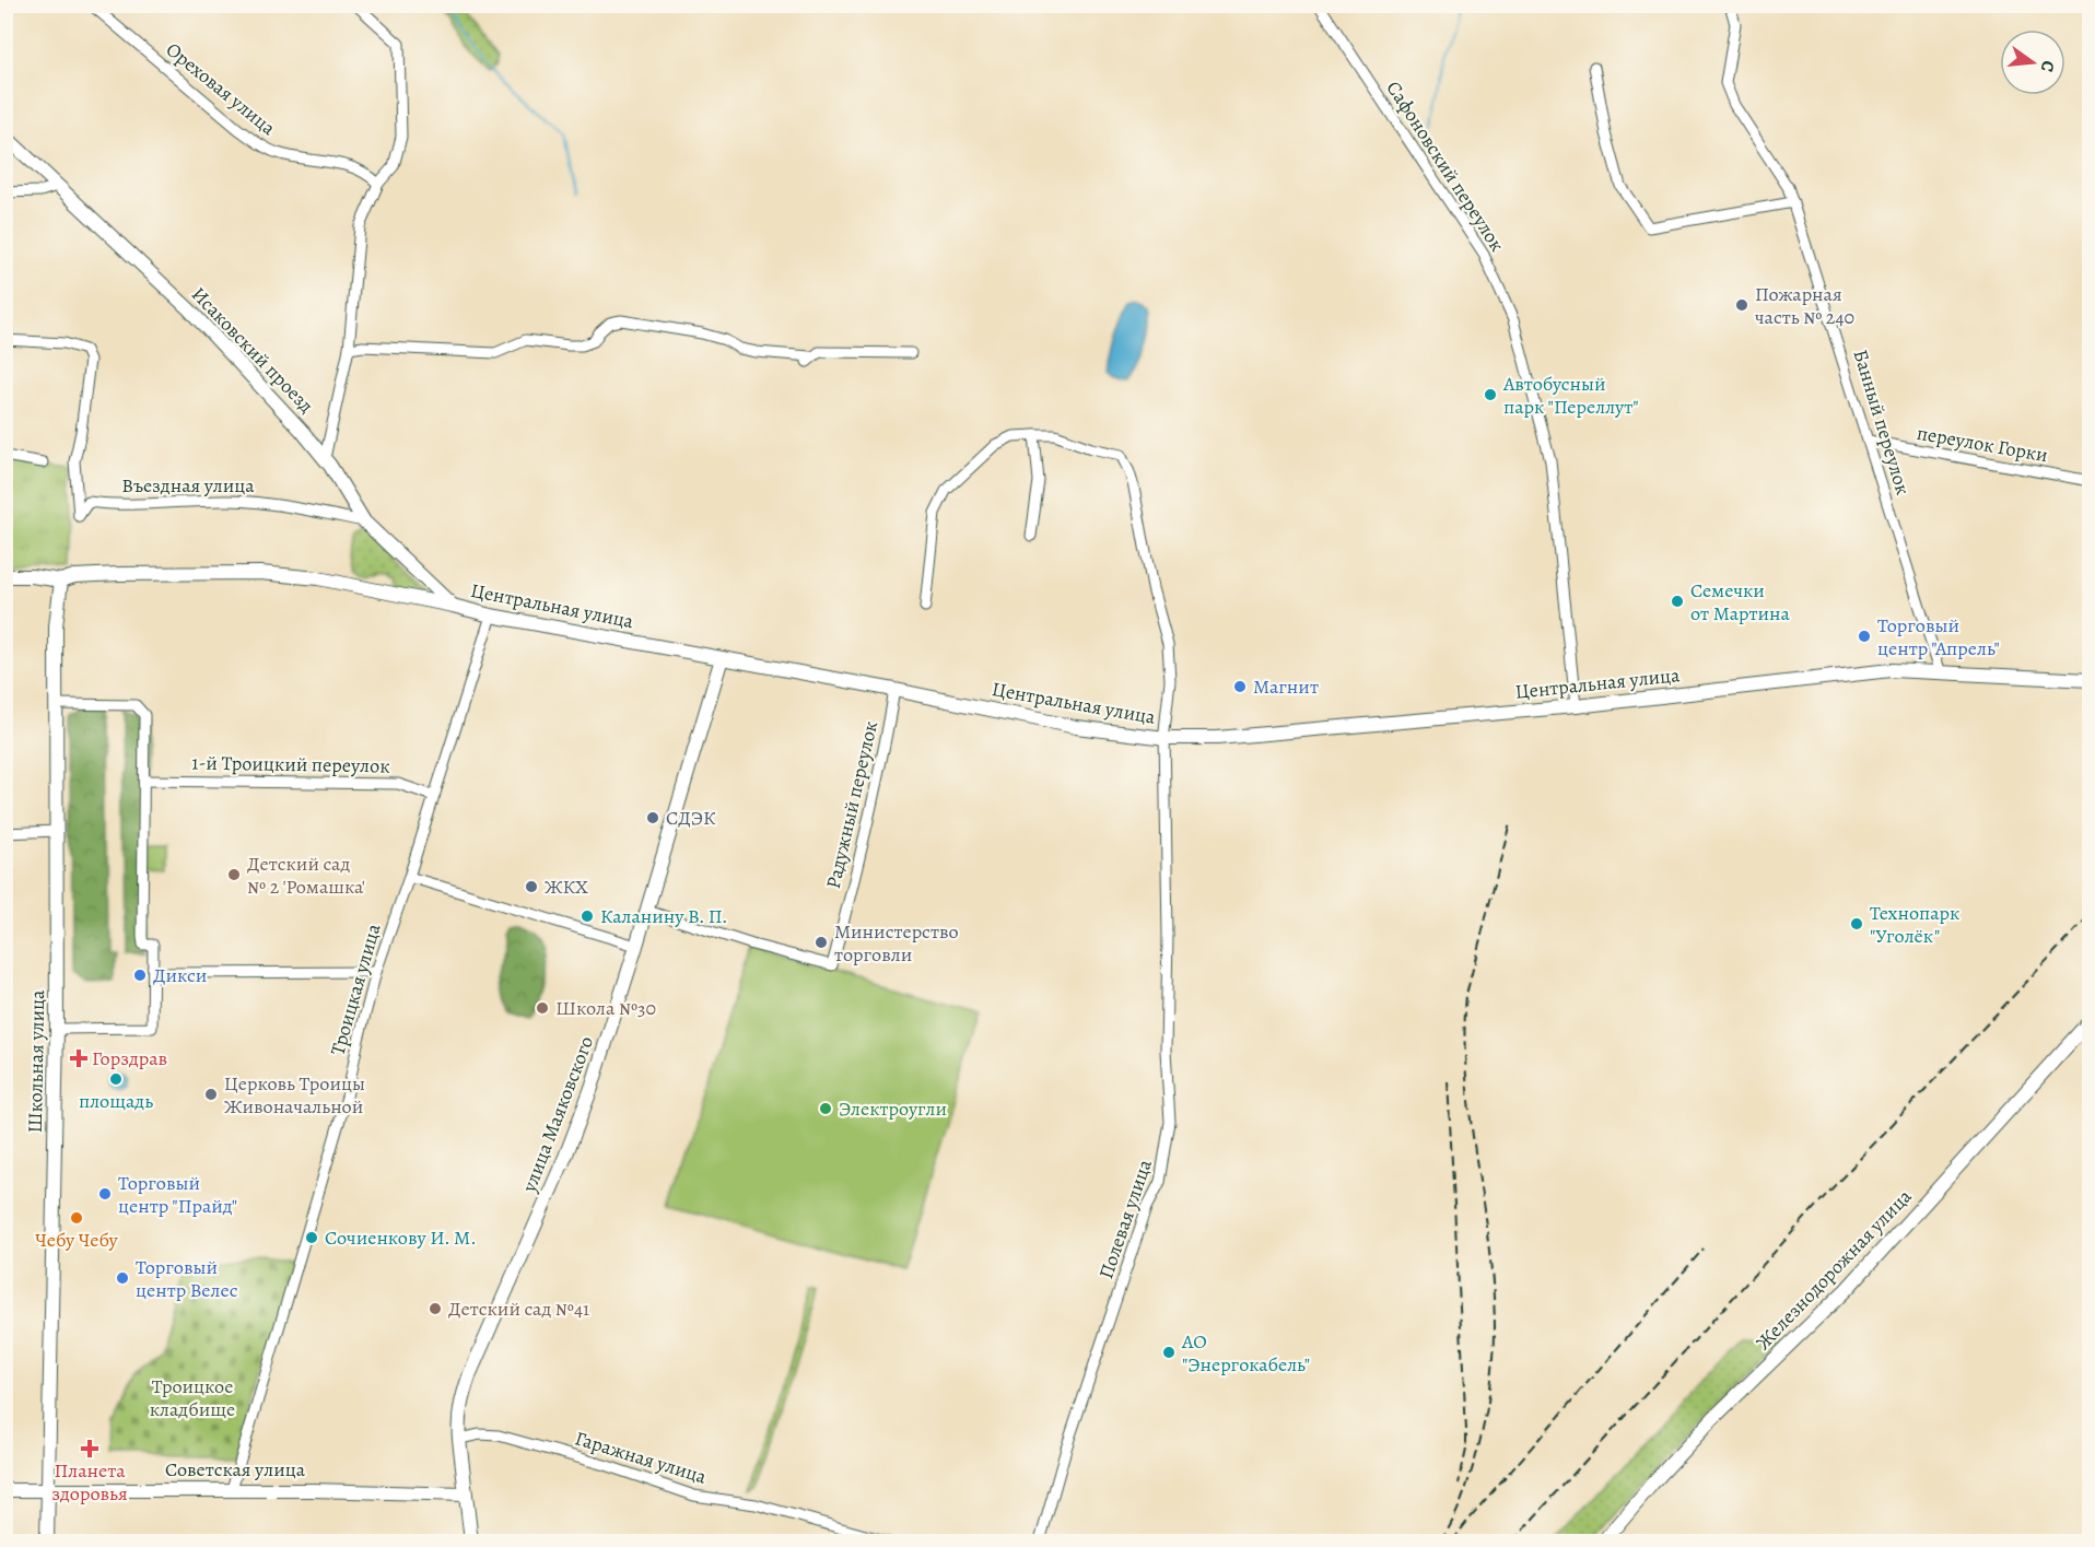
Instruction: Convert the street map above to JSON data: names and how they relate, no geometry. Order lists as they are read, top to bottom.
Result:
{
  "streets": {
    "main road": [
      "Исаковский проезд",
      "Центральная улица",
      "Школьная улица",
      "улица Маяковского",
      "Железнодорожная улица",
      "Советская улица"
    ],
    "street": [
      "Ореховая улица",
      "Сафоновский переулок",
      "Банный переулок",
      "переулок Горки",
      "Въездная улица",
      "1-й Троицкий переулок",
      "Радужный переулок",
      "Троицкая улица",
      "Полевая улица",
      "Гаражная улица"
    ]
  },
  "crossings": [
    ["Сафоновский переулок", "Центральная улица"],
    ["Исаковский проезд", "Въездная улица"],
    ["Исаковский проезд", "Центральная улица"],
    ["Банный переулок", "переулок Горки"],
    ["Банный переулок", "Центральная улица"],
    ["Центральная улица", "Радужный переулок"],
    ["Центральная улица", "Троицкая улица"],
    ["Центральная улица", "Школьная улица"],
    ["Центральная улица", "улица Маяковского"],
    ["Центральная улица", "Полевая улица"],
    ["1-й Троицкий переулок", "Троицкая улица"],
    ["Радужный переулок", "улица Маяковского"],
    ["Троицкая улица", "Советская улица"],
    ["Школьная улица", "Советская улица"],
    ["улица Маяковского", "Гаражная улица"],
    ["улица Маяковского", "Советская улица"]
  ],
  "parks": ["Троицкое кладбище"],
  "places": {
    "other": [
      "Пожарная часть № 240",
      "Автобусный парк \"Переллут\"",
      "Семечки от Мартина",
      "Торговый центр \"Апрель\"",
      "Магнит",
      "СДЭК",
      "Детский сад № 2 'Ромашка'",
      "ЖКХ",
      "Каланину В. П.",
      "Технопарк \"Уголёк\"",
      "Министерство торговли",
      "Дикси",
      "Школа №30",
      "площадь",
      "Церковь Троицы Живоначальной",
      "Электроугли",
      "Торговый центр \"Прайд\"",
      "Чебу Чебу",
      "Сочиенкову И. М.",
      "Торговый центр Велес",
      "Детский сад №41",
      "АО \"Энергокабель\""
    ],
    "health": ["Горздрав", "Планета здоровья"]
  },
  "north": "right"
}
